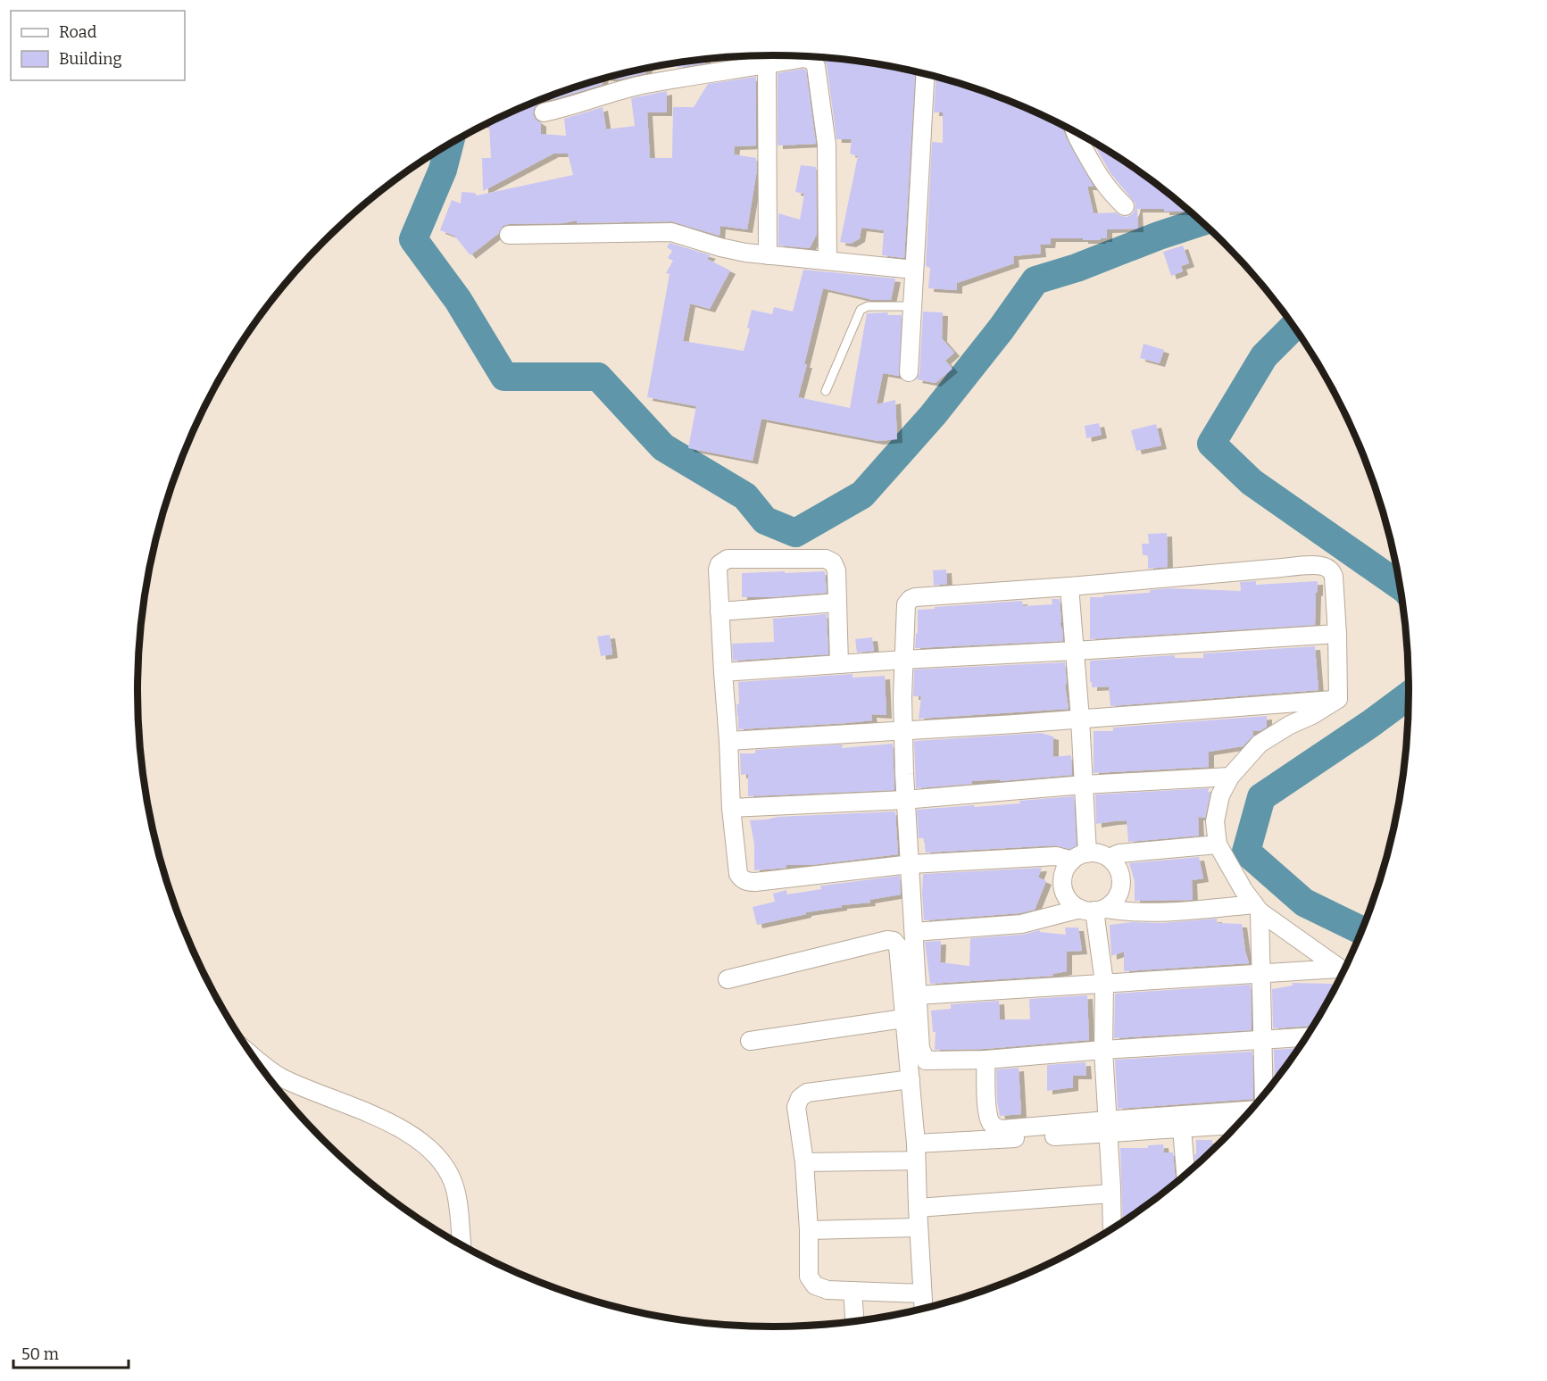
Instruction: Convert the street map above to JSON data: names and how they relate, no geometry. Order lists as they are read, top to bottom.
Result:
{
  "legend": ["Road", "Building"],
  "scale_bar": "50 m"
}
